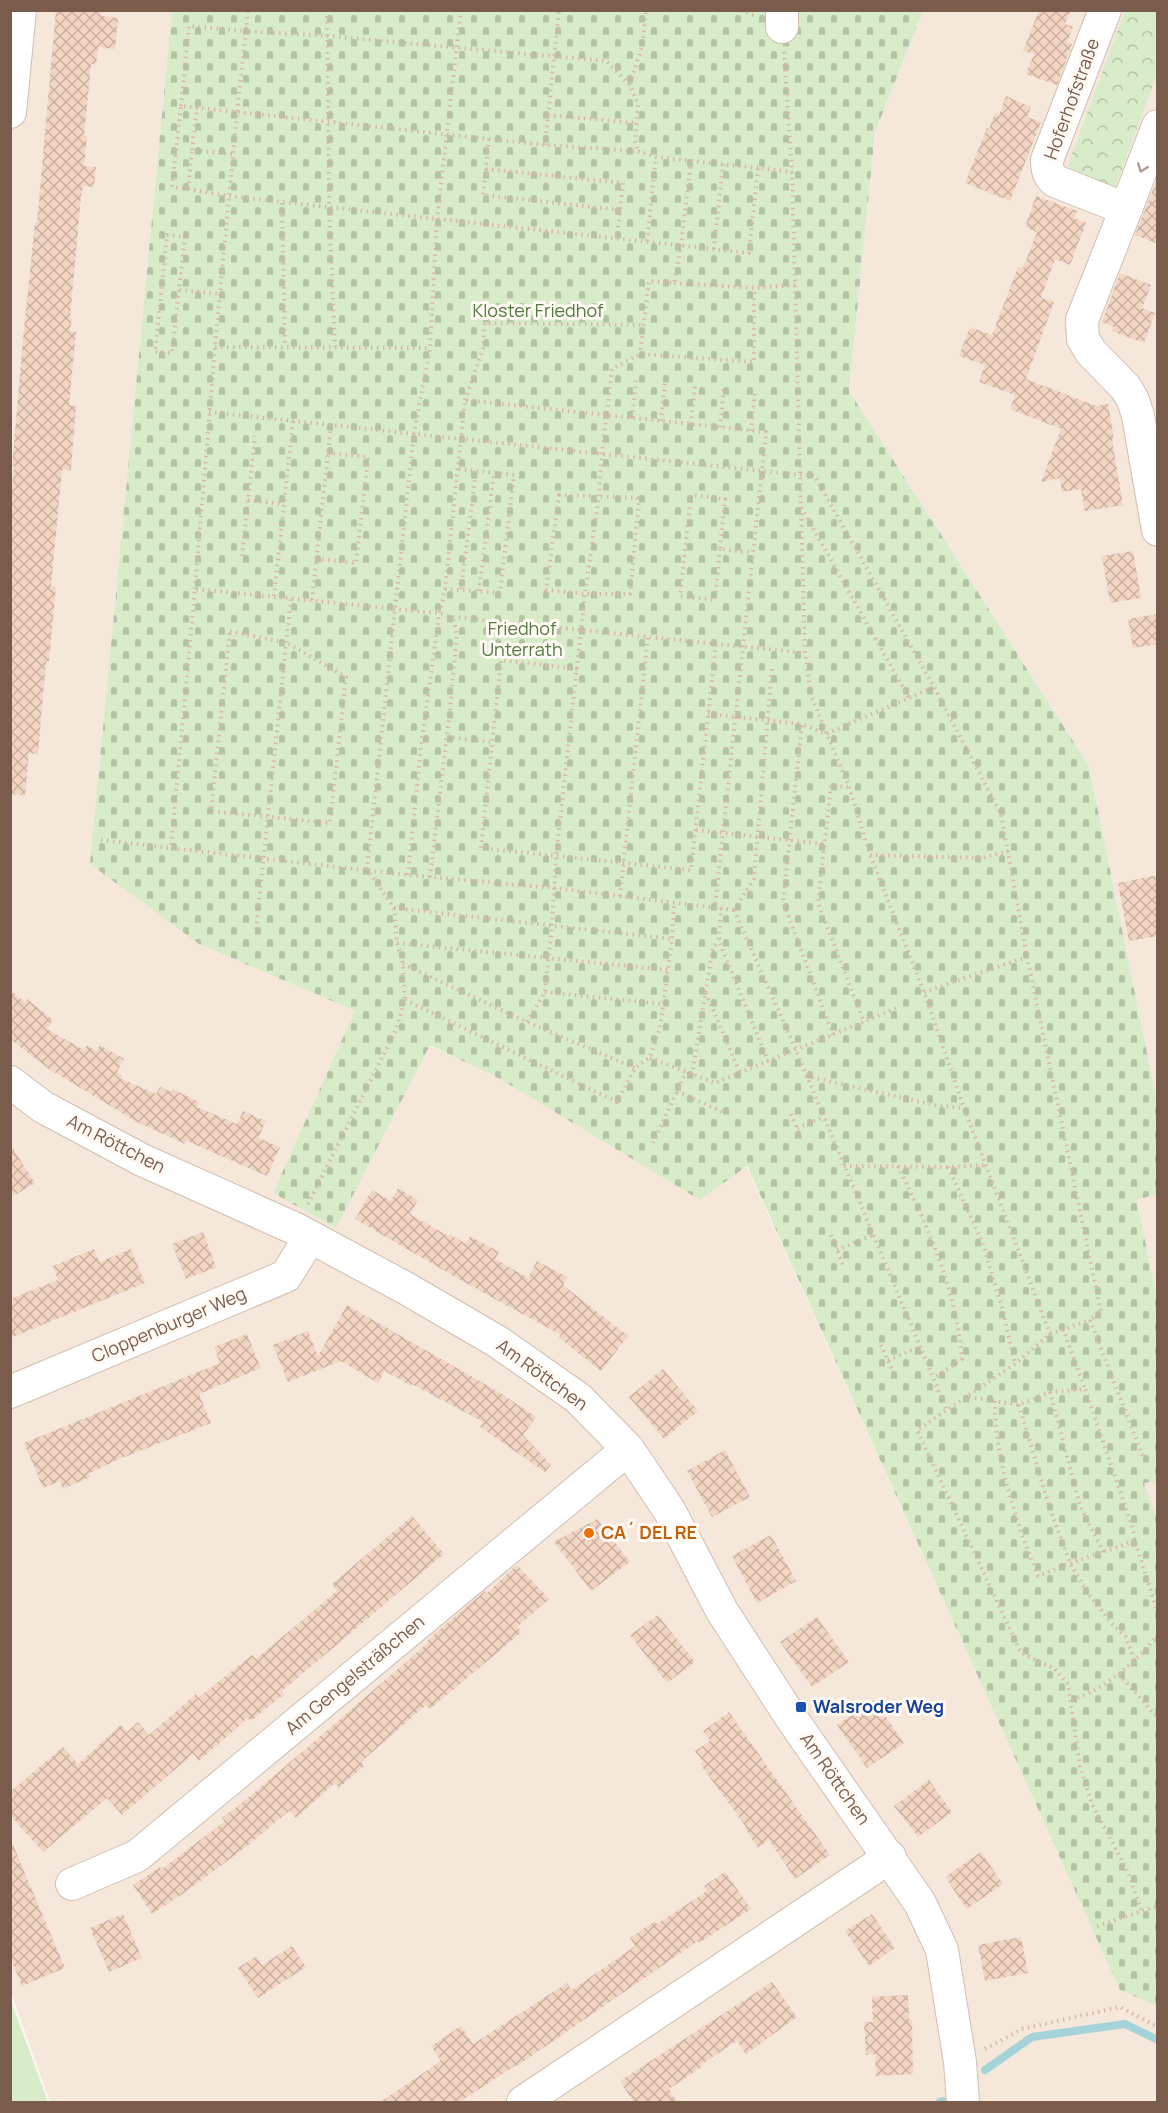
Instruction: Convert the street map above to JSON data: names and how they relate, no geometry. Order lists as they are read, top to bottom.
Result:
{
  "streets": {
    "street": [
      "Hoferhofstraße",
      "Am Röttchen",
      "Cloppenburger Weg",
      "Am Gengelsträßchen"
    ]
  },
  "crossings": [
    ["Am Röttchen", "Cloppenburger Weg"],
    ["Am Röttchen", "Am Gengelsträßchen"]
  ],
  "parks": ["Kloster Friedhof", "Friedhof Unterrath"],
  "places": {
    "other": ["CA´ DEL RE"],
    "transit": ["Walsroder Weg"]
  }
}
